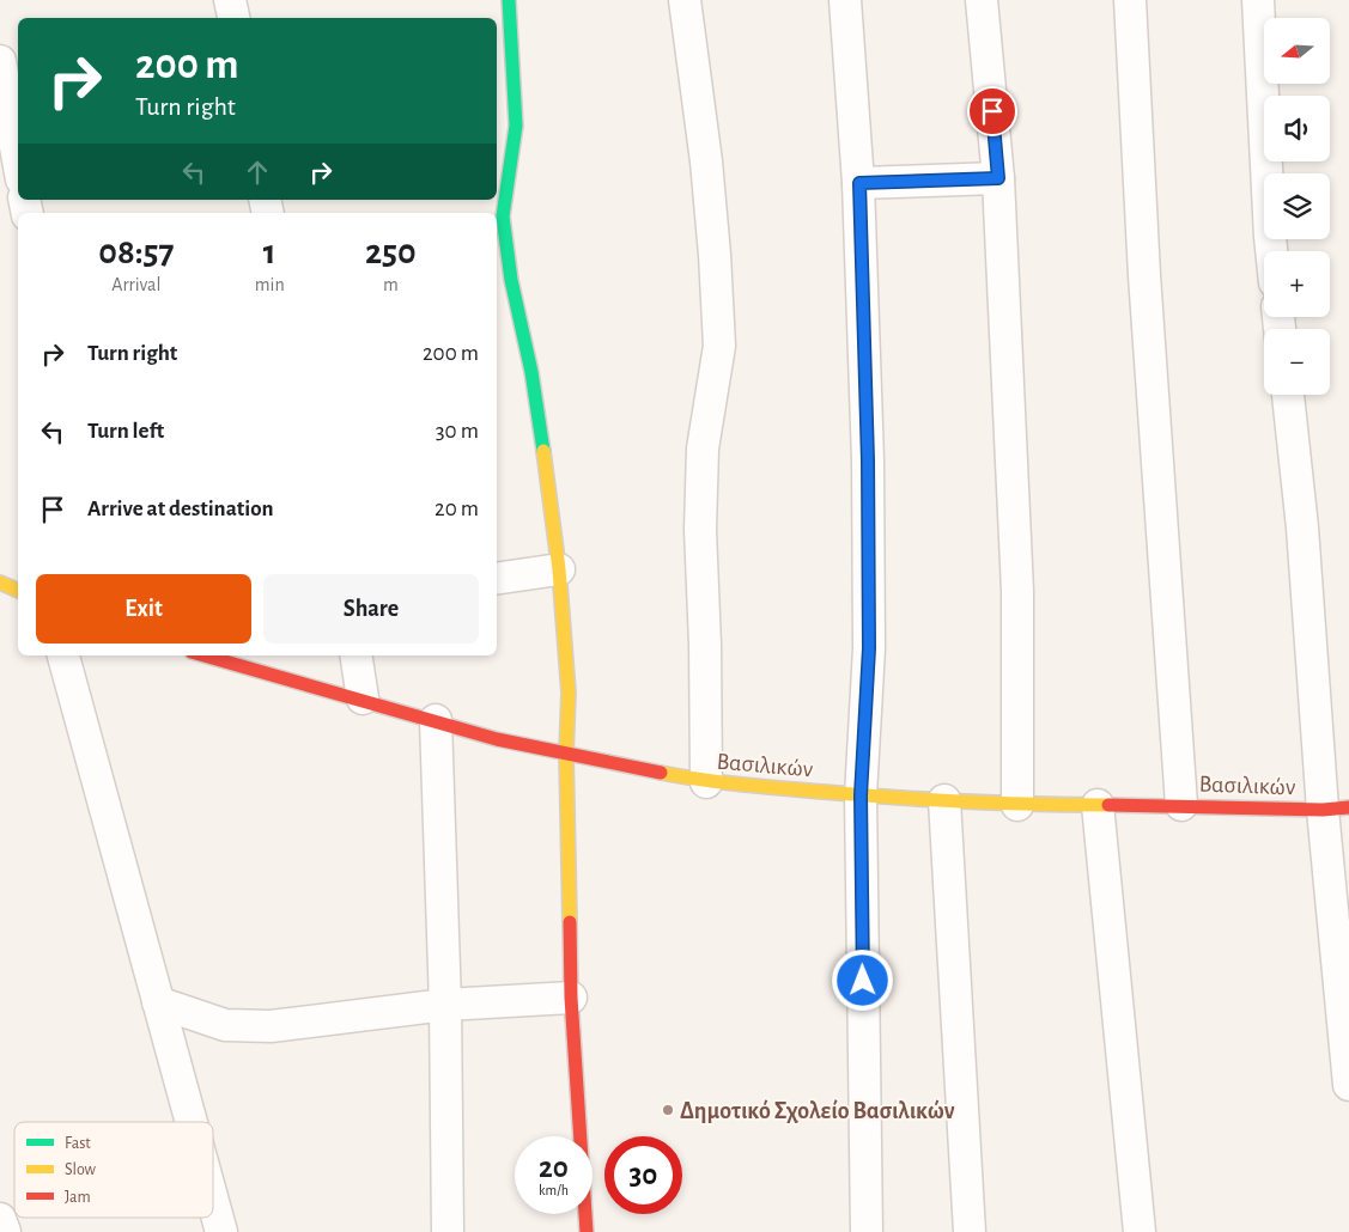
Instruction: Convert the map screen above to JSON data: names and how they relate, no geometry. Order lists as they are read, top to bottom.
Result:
{
  "streets": {
    "street": ["Βασιλικών"]
  },
  "places": ["Δημοτικό Σχολείο Βασιλικών"],
  "legend": ["Fast", "Slow", "Jam"],
  "north": "left",
  "page": {
    "map_buttons": ["+", "−"],
    "turn": ["200 m", "Turn right"],
    "eta": [
      "08:57",
      "Arrival",
      "1",
      "min",
      "250",
      "m"
    ],
    "list": [
      {
        "name": "Turn right",
        "value": "200 m"
      },
      {
        "name": "Turn left",
        "value": "30 m"
      },
      {
        "name": "Arrive at destination",
        "value": "20 m"
      }
    ],
    "buttons": ["Exit", "Share"],
    "speed": "20 km/h",
    "limit": "30"
  }
}
